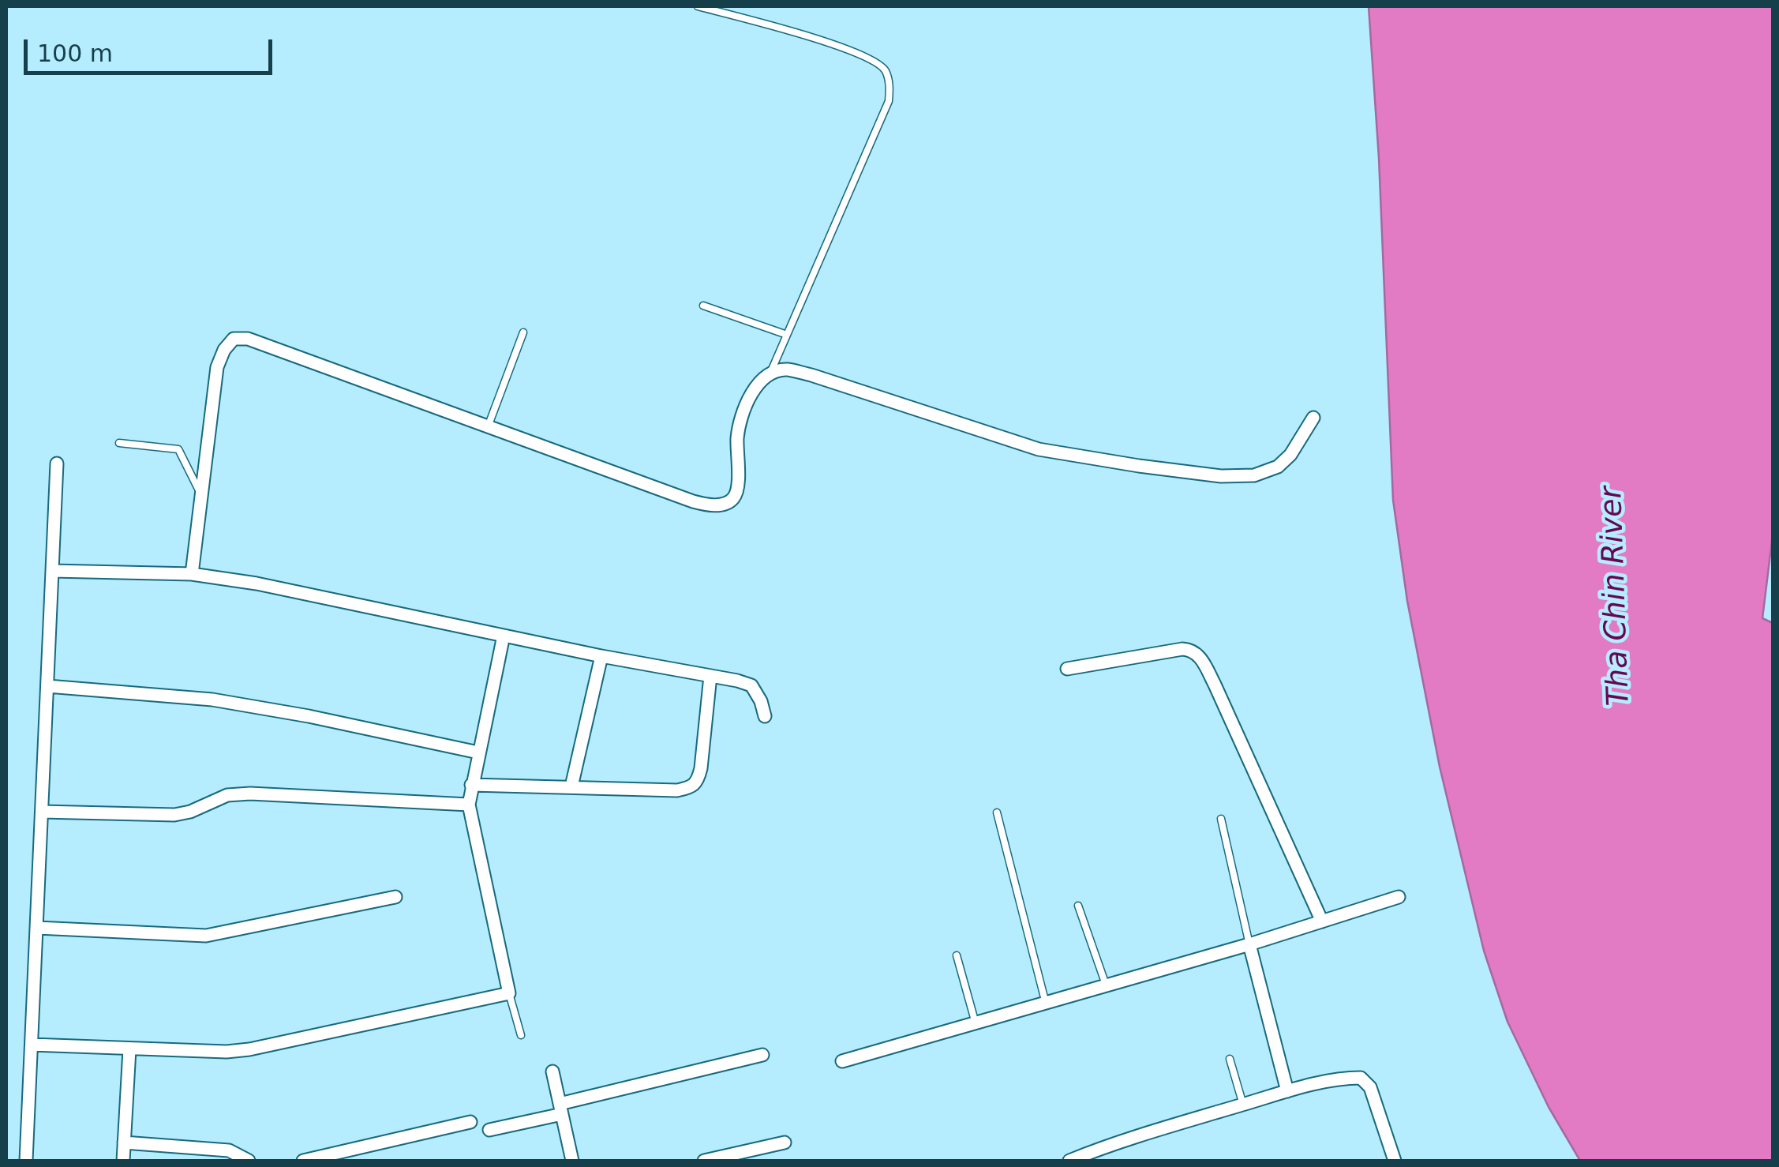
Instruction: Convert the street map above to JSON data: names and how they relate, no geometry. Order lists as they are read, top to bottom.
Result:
{
  "water": ["Tha Chin River"],
  "scale_bar": "100 m"
}
